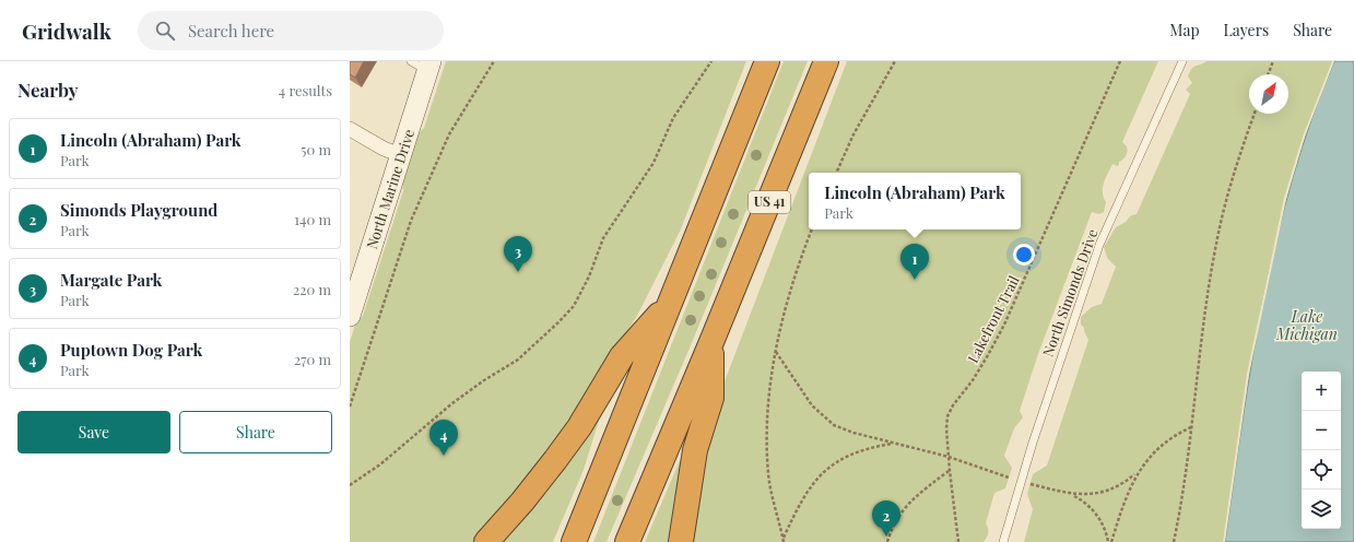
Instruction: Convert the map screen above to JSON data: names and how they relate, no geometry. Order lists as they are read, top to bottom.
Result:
{
  "streets": {
    "highway": ["US 41"],
    "street": ["North Marine Drive"],
    "lane": ["North Simonds Drive"],
    "path": ["Lakefront Trail"]
  },
  "water": ["Lake Michigan"],
  "north": "top right",
  "page": {
    "header": "Gridwalk",
    "search": "Search here",
    "nav": ["Map", "Layers", "Share"],
    "heading": ["Nearby", "4 results"],
    "list": [
      {
        "mark": "1",
        "name": "Lincoln (Abraham) Park",
        "note": "Park",
        "value": "50 m"
      },
      {
        "mark": "2",
        "name": "Simonds Playground",
        "note": "Park",
        "value": "140 m"
      },
      {
        "mark": "3",
        "name": "Margate Park",
        "note": "Park",
        "value": "220 m"
      },
      {
        "mark": "4",
        "name": "Puptown Dog Park",
        "note": "Park",
        "value": "270 m"
      }
    ],
    "popup": ["Lincoln (Abraham) Park", "Park"],
    "pins": [
      "3",
      "1",
      "4",
      "2"
    ],
    "map_buttons": ["+", "−"],
    "buttons": ["Save", "Share"]
  }
}
